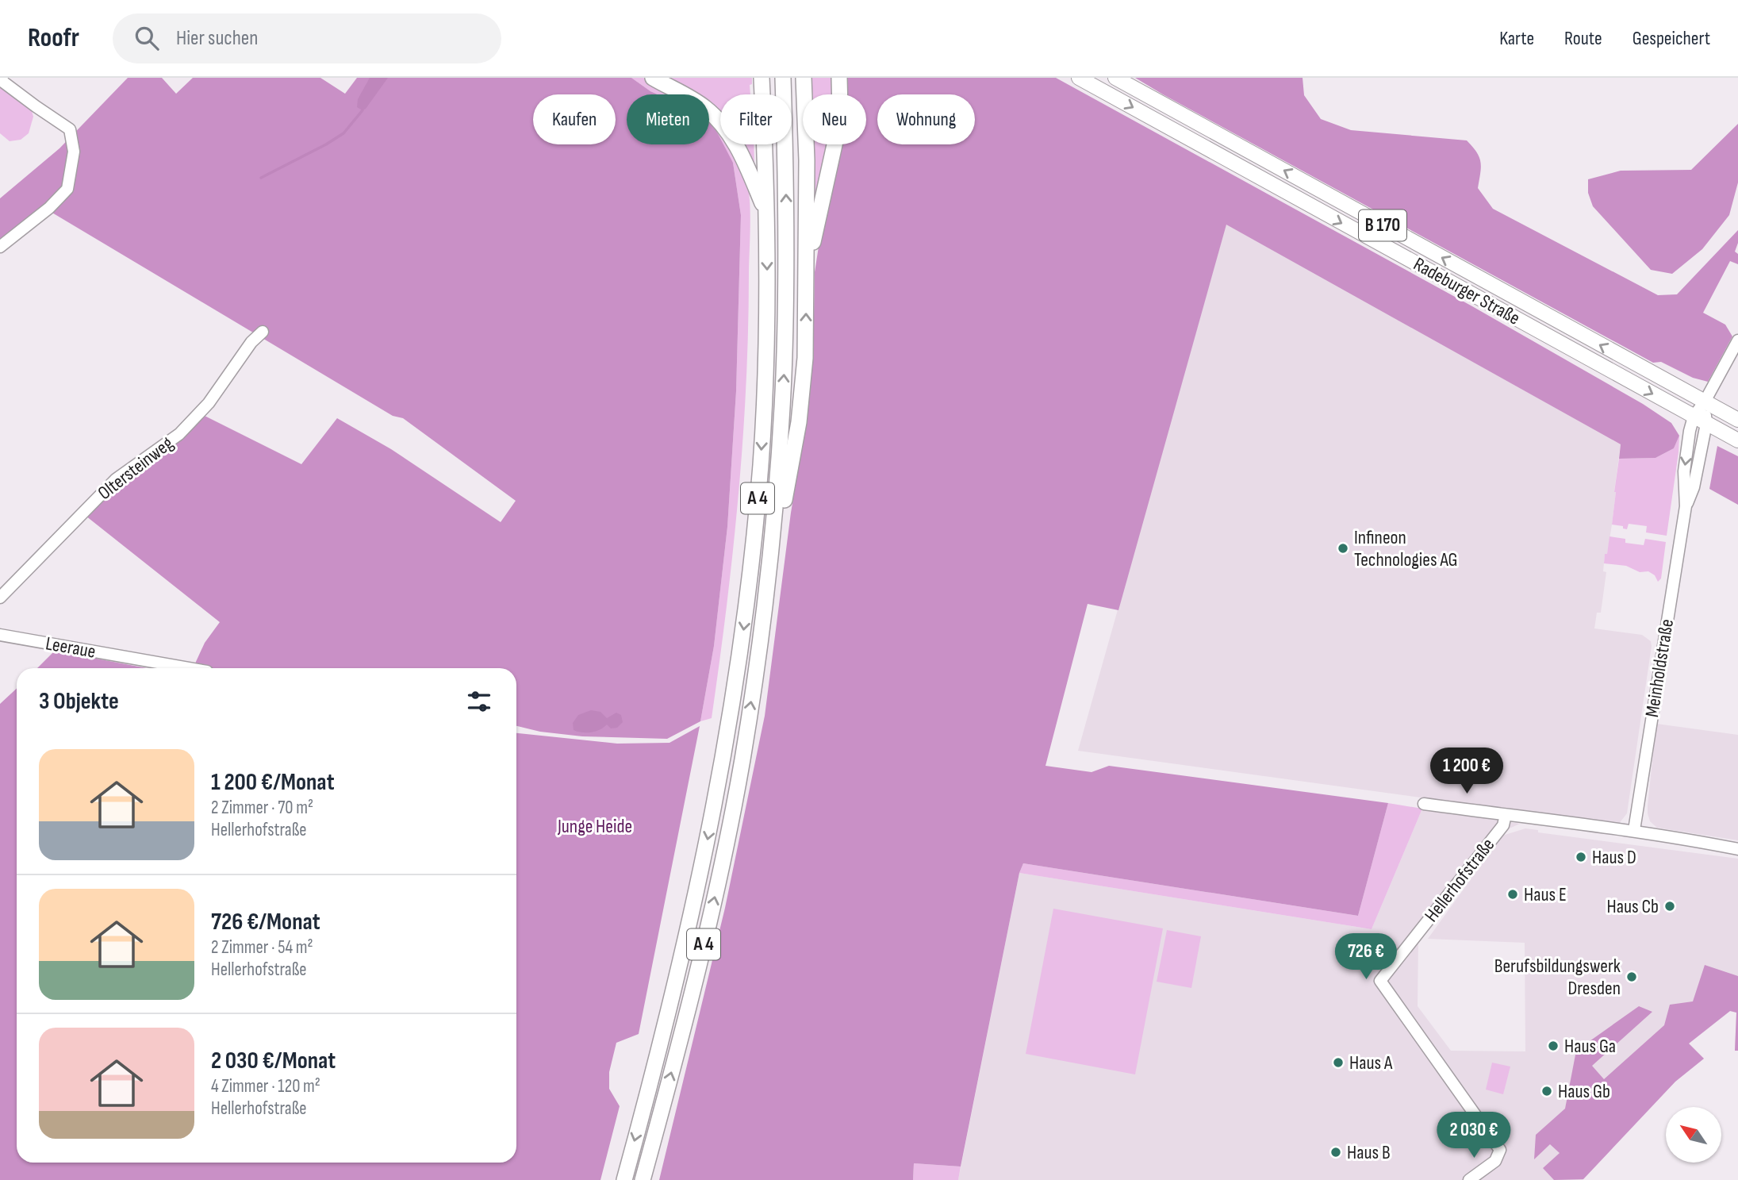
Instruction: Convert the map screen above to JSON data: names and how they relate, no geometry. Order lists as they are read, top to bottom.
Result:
{
  "streets": {
    "highway": ["A 4"],
    "main road": ["B 170", "Radeburger Straße"],
    "street": [
      "Oltersteinweg",
      "Leeraue",
      "Meinholdstraße",
      "Hellerhofstraße"
    ]
  },
  "crossings": [
    ["Radeburger Straße", "Meinholdstraße"],
    ["Meinholdstraße", "Hellerhofstraße"]
  ],
  "parks": ["Junge Heide"],
  "places": [
    "Infineon Technologies AG",
    "Haus D",
    "Haus E",
    "Haus Cb",
    "Berufsbildungswerk Dresden",
    "Haus Ga",
    "Haus A",
    "Haus Gb",
    "Haus B"
  ],
  "north": "top left",
  "page": {
    "header": "Roofr",
    "search": "Hier suchen",
    "nav": ["Karte", "Route", "Gespeichert"],
    "chip": [
      "Kaufen",
      "Mieten",
      "Filter",
      "Neu",
      "Wohnung"
    ],
    "heading": "3 Objekte",
    "list": [
      {
        "name": "1 200 €/Monat",
        "note": "2 Zimmer · 70 m² · Hellerhofstraße"
      },
      {
        "name": "726 €/Monat",
        "note": "2 Zimmer · 54 m² · Hellerhofstraße"
      },
      {
        "name": "2 030 €/Monat",
        "note": "4 Zimmer · 120 m² · Hellerhofstraße"
      }
    ],
    "price": ["1 200 €", "726 €", "2 030 €"]
  }
}
